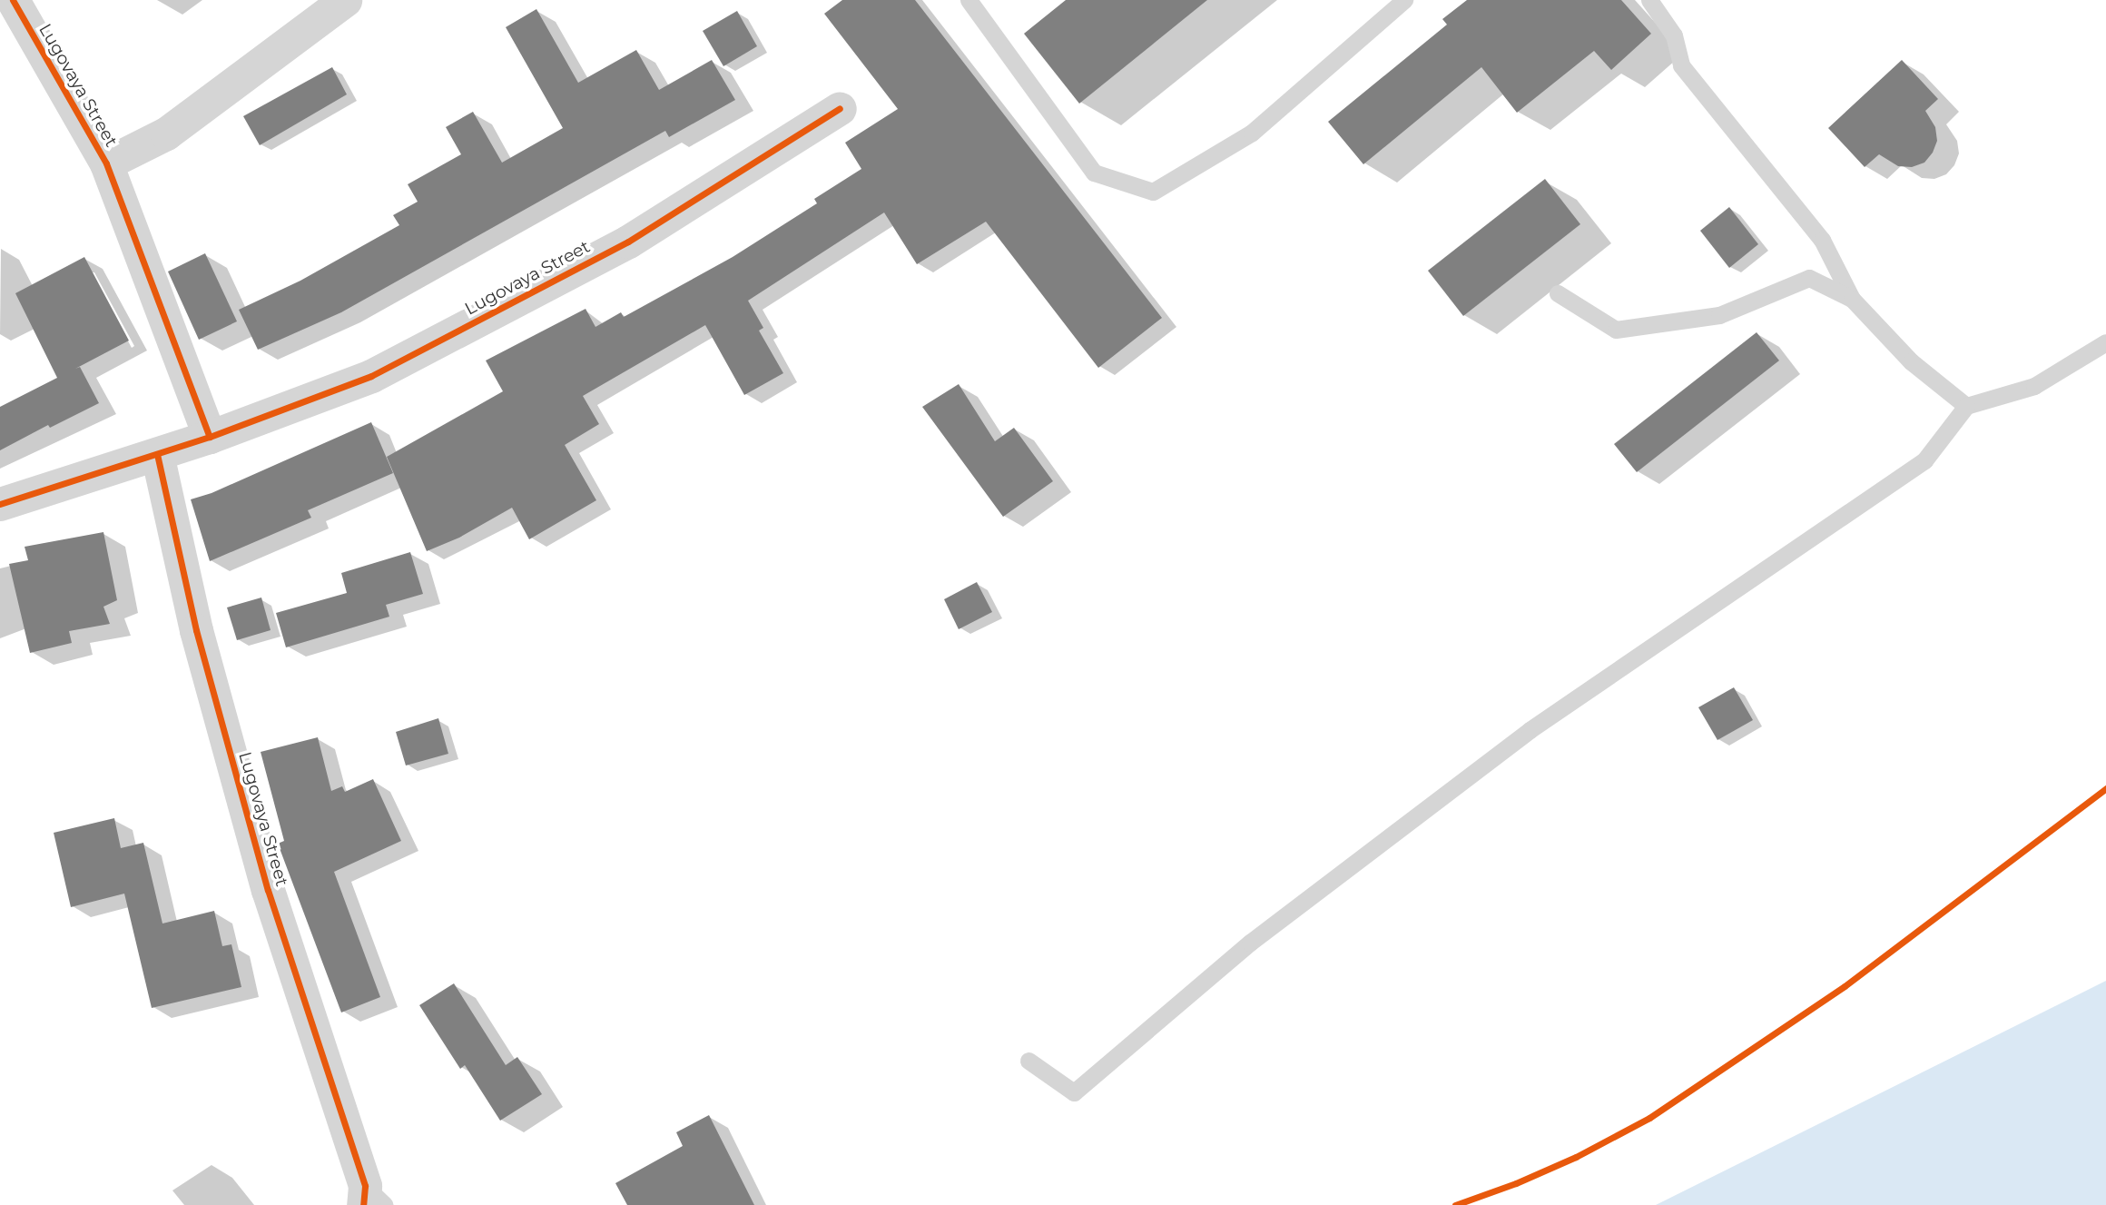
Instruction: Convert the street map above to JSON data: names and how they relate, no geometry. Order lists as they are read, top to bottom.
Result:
{
  "streets": {
    "street": ["Lugovaya Street"]
  }
}
